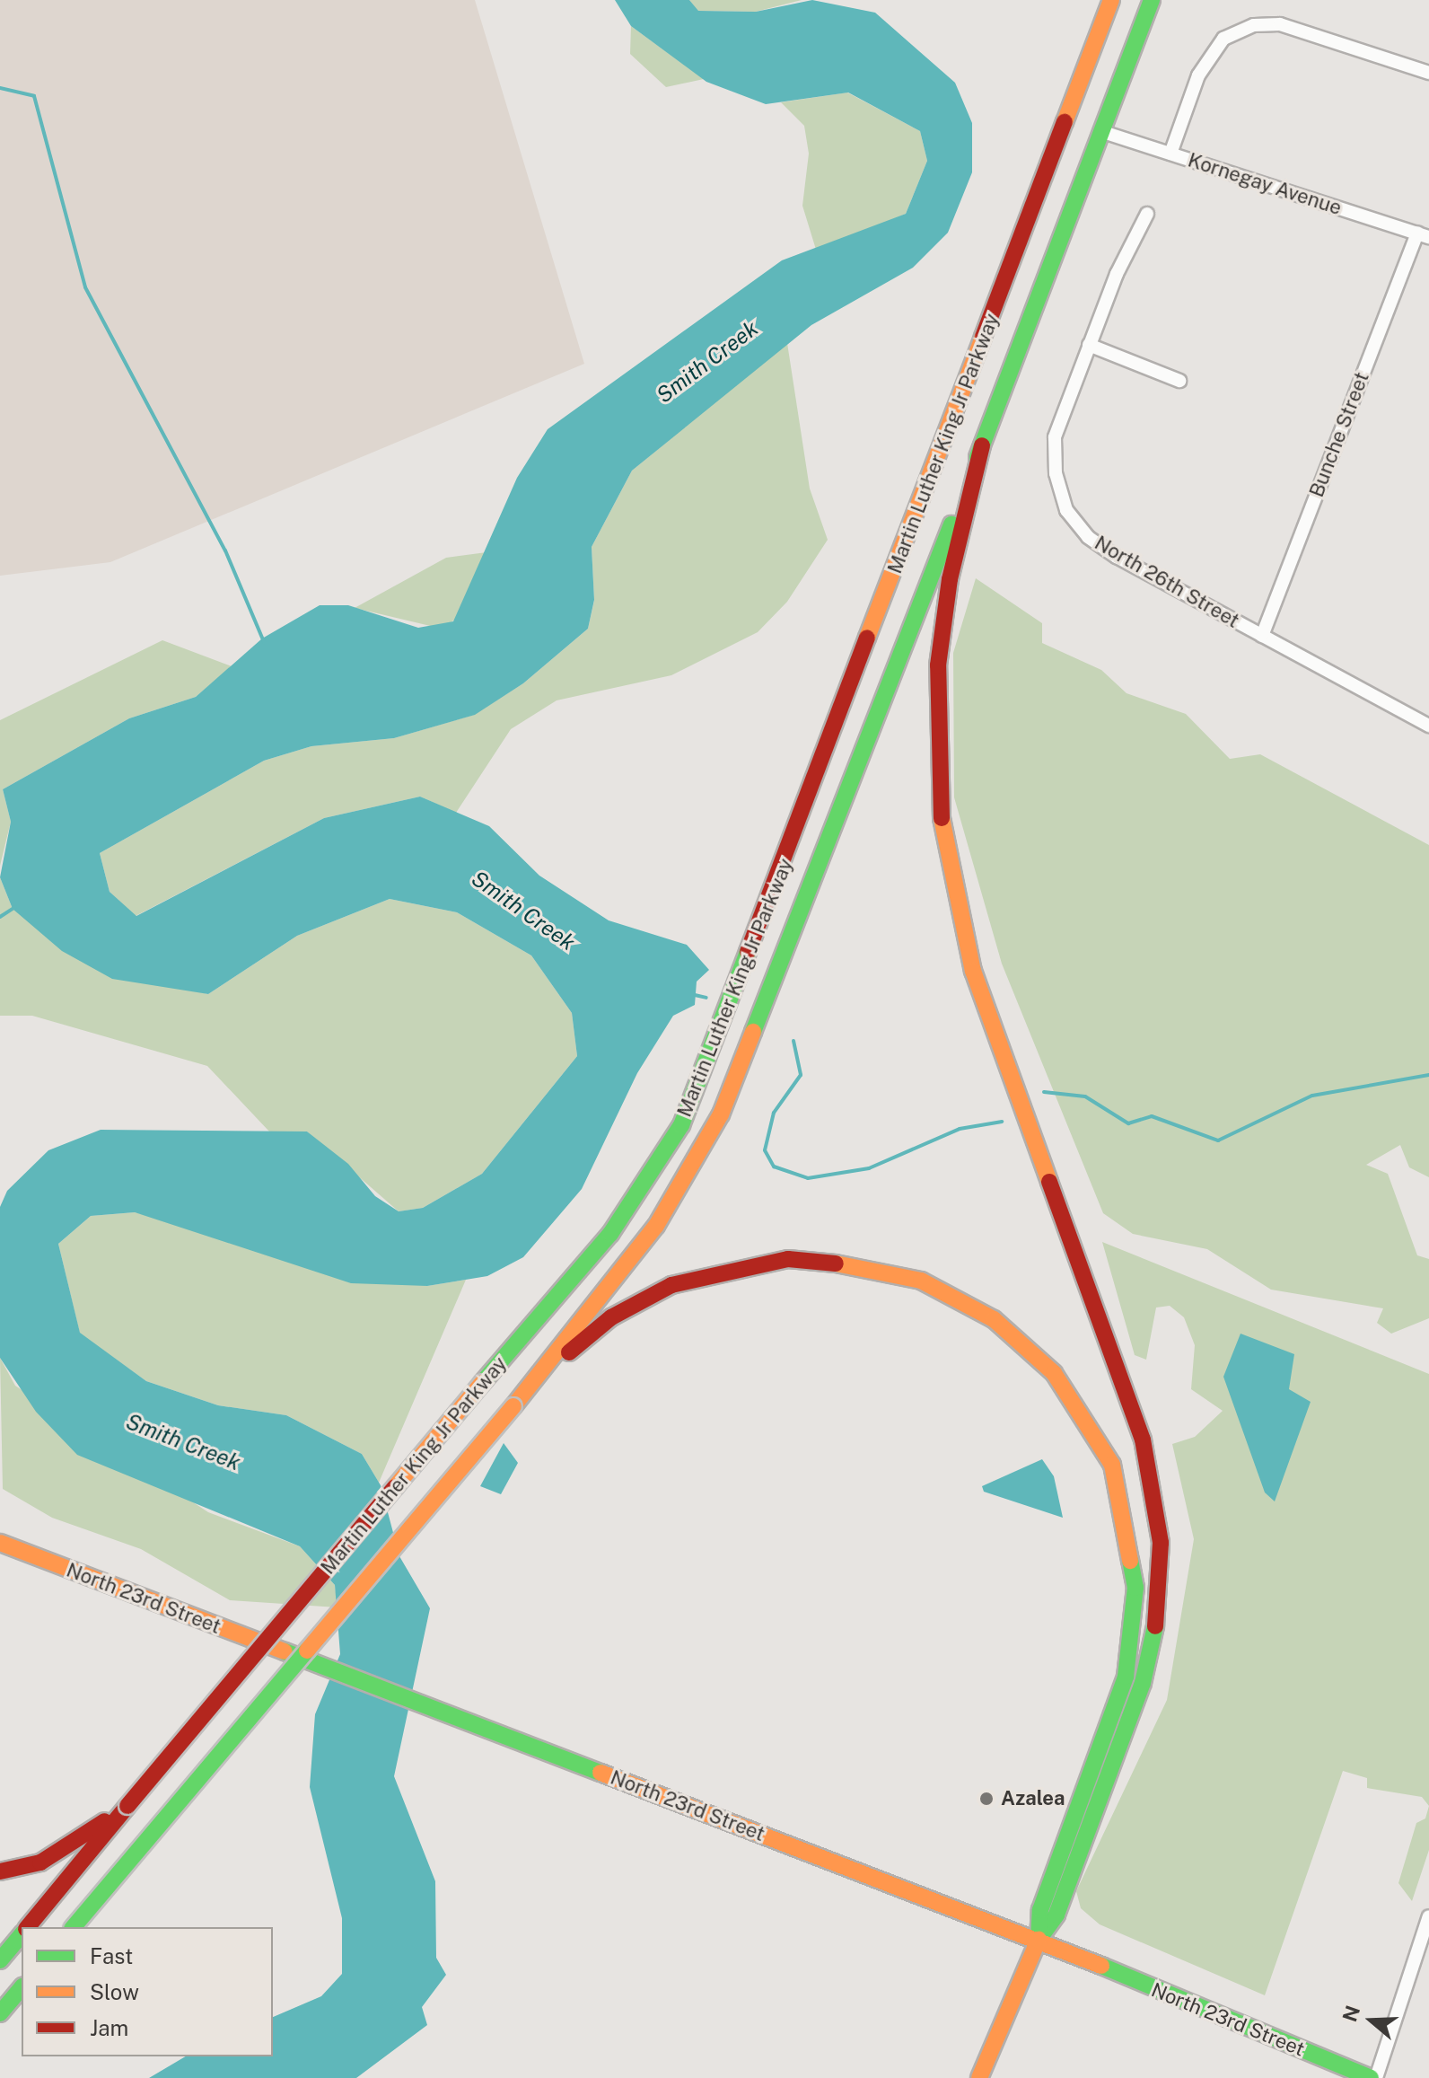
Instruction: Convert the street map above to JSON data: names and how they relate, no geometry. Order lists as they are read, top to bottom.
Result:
{
  "streets": {
    "main road": ["Martin Luther King Jr Parkway", "North 23rd Street"],
    "street": ["Kornegay Avenue", "Bunche Street", "North 26th Street"]
  },
  "crossings": [
    ["Kornegay Avenue", "Bunche Street"],
    ["Kornegay Avenue", "Martin Luther King Jr Parkway"],
    ["Bunche Street", "North 26th Street"]
  ],
  "water": ["Smith Creek"],
  "places": ["Azalea"],
  "legend": ["Fast", "Slow", "Jam"],
  "north": "left"
}
